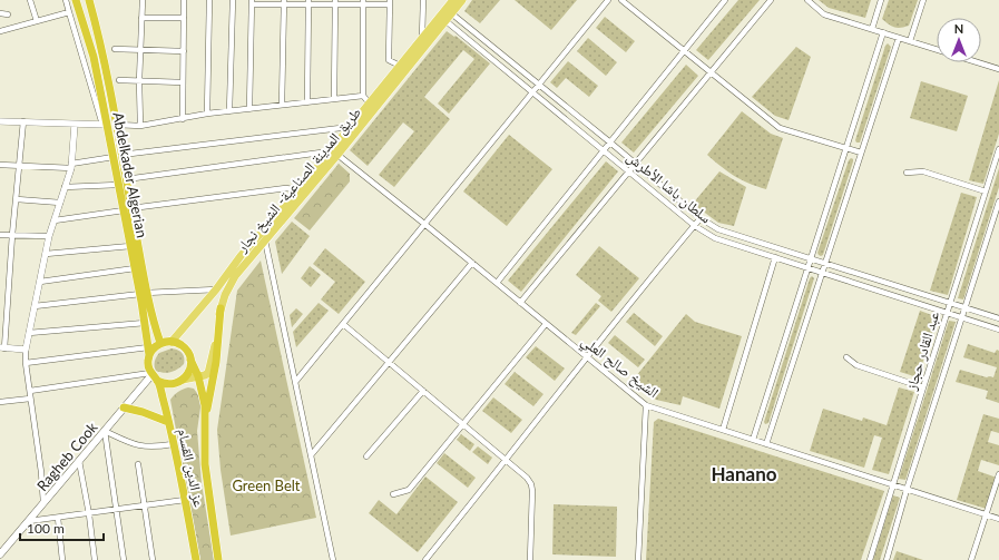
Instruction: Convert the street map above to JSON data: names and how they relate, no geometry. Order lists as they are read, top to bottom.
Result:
{
  "streets": {
    "highway": ["Abdelkader Algerian", "عز الدين القسام"],
    "main road": ["طريق المدينة الصناعية- الشيخ نجار", "Ragheb Cook"],
    "street": ["سلطان باشا الأطرش", "عبد القادر حجاز", "الشيخ صالح العلي"]
  },
  "crossings": [
    ["Abdelkader Algerian", "Ragheb Cook"],
    ["Abdelkader Algerian", "عز الدين القسام"],
    ["طريق المدينة الصناعية- الشيخ نجار", "سلطان باشا الأطرش"],
    ["طريق المدينة الصناعية- الشيخ نجار", "الشيخ صالح العلي"],
    ["سلطان باشا الأطرش", "عبد القادر حجاز"],
    ["عبد القادر حجاز", "الشيخ صالح العلي"],
    ["Ragheb Cook", "عز الدين القسام"]
  ],
  "districts": ["Hanano"],
  "parks": ["Green Belt"],
  "scale_bar": "100 m",
  "north": "top"
}
